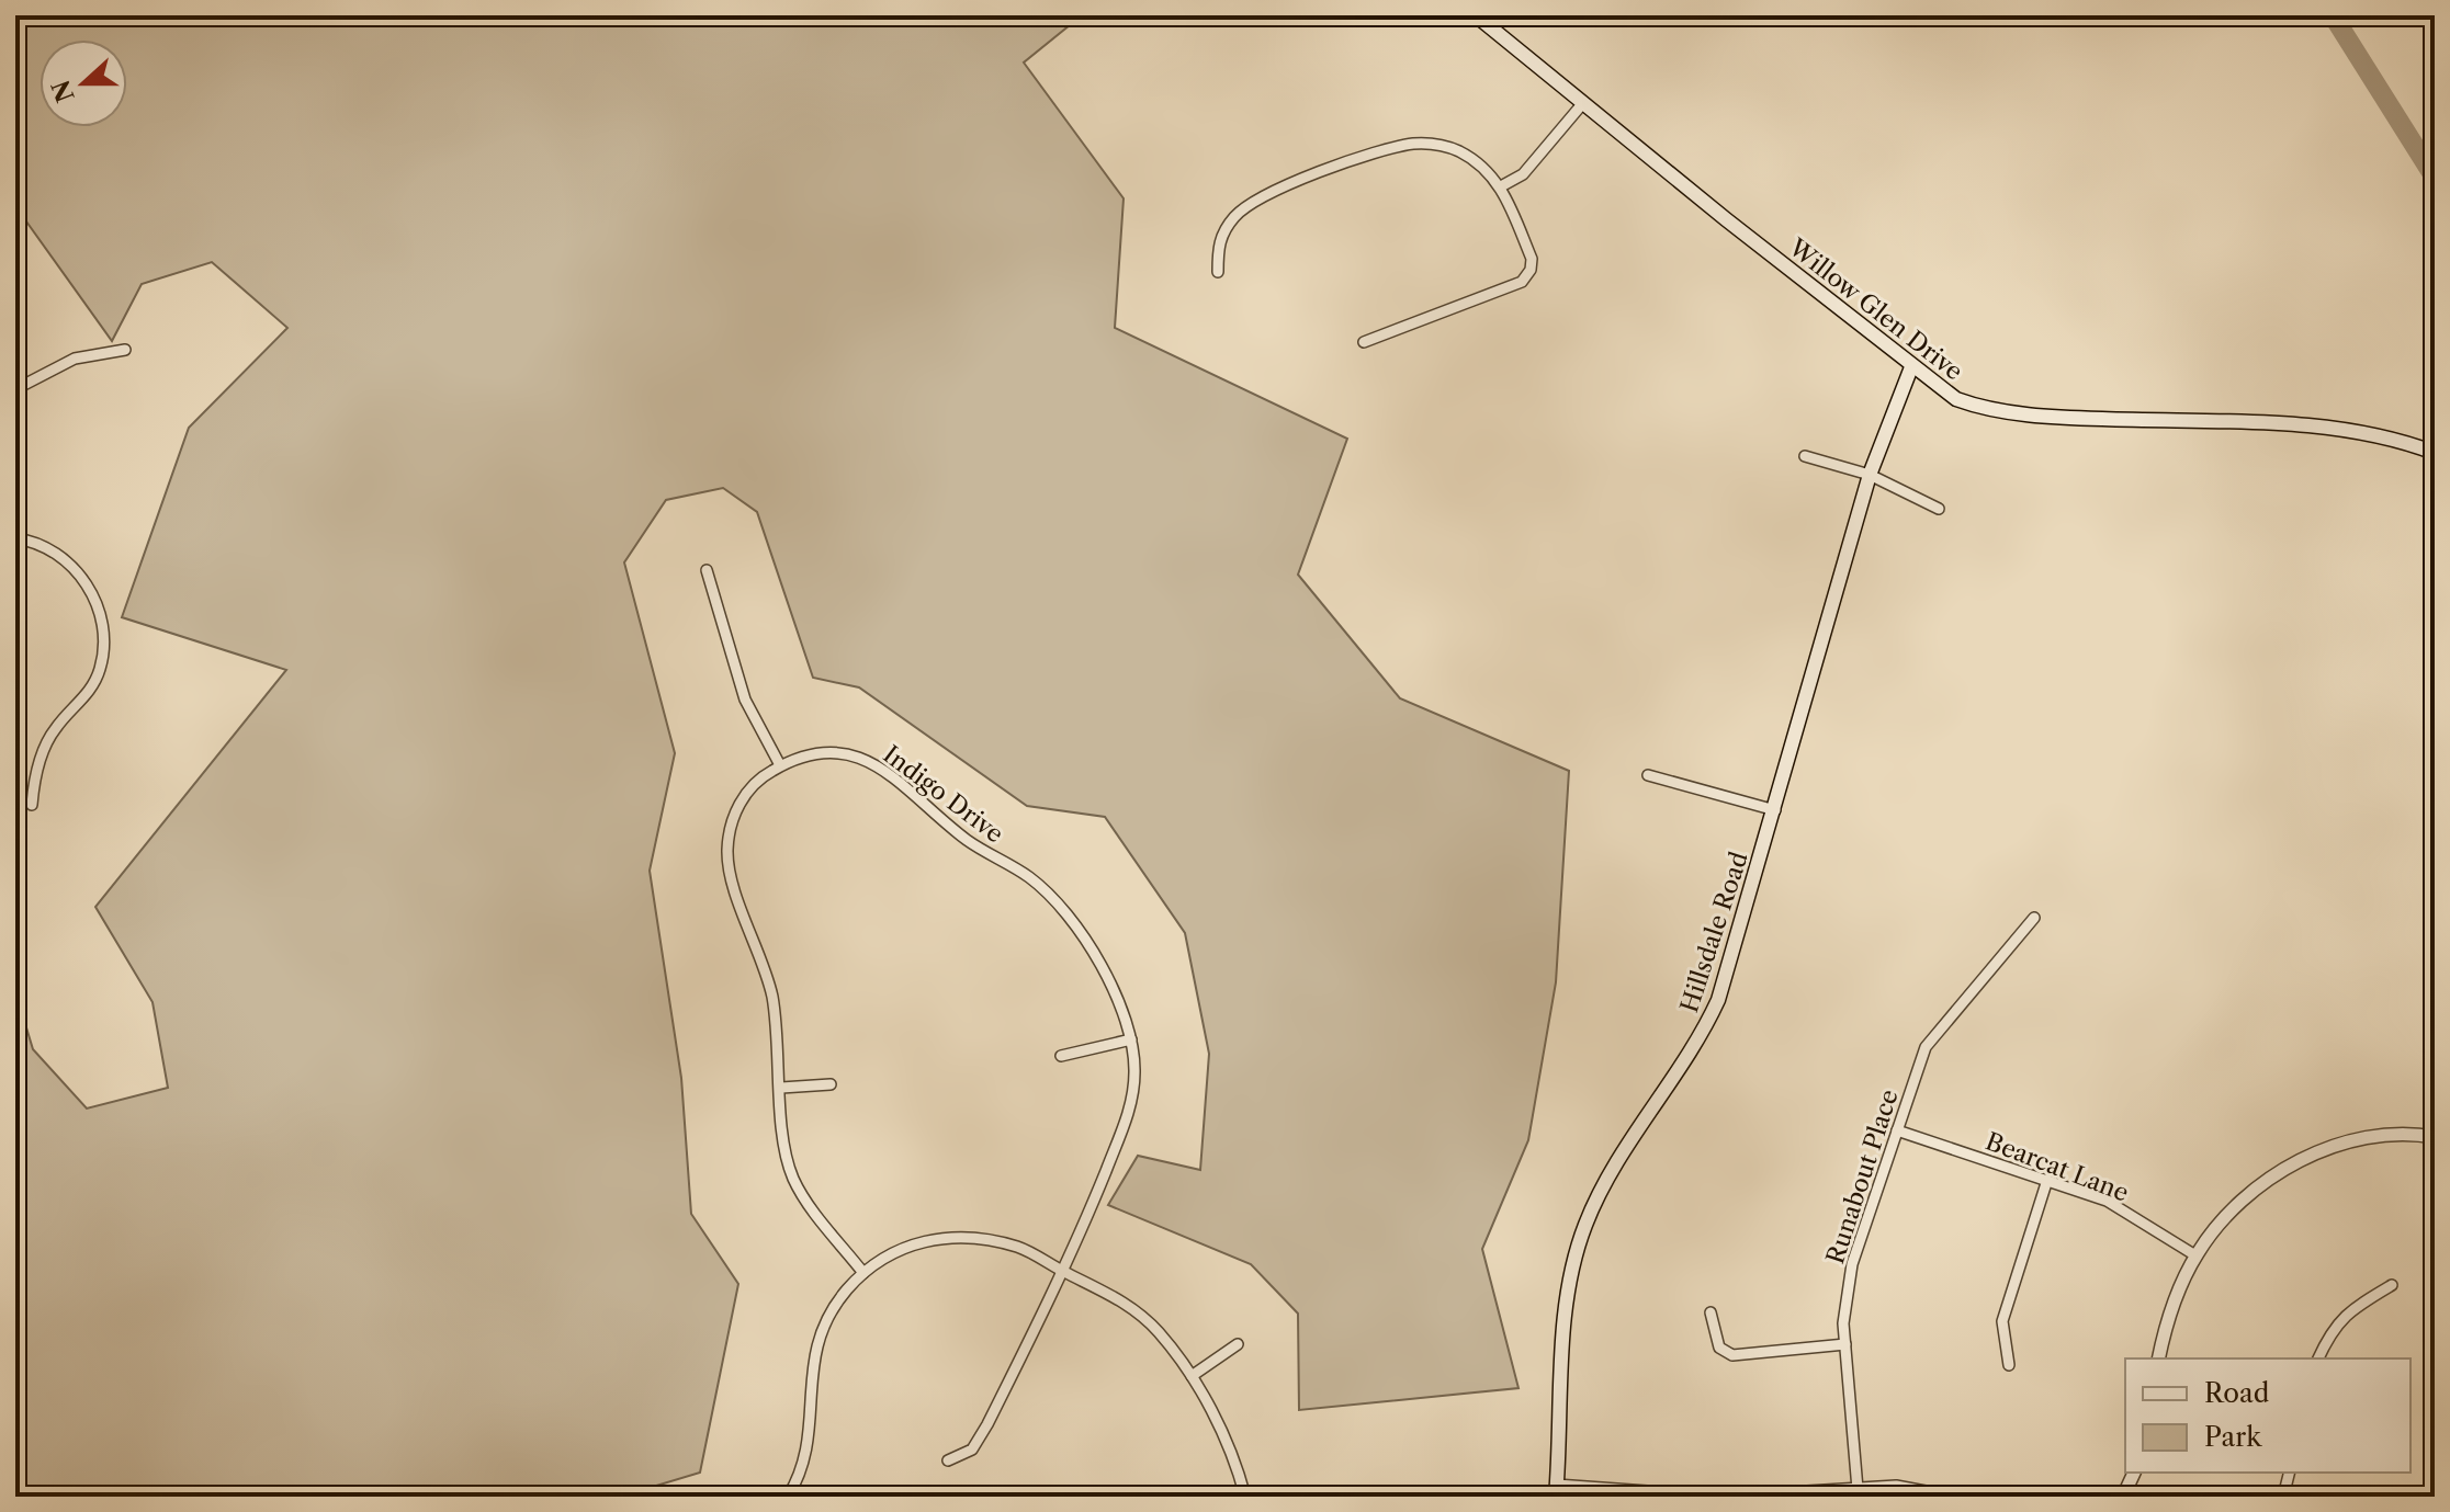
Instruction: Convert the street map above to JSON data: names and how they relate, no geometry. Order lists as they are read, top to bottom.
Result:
{
  "streets": {
    "main road": ["Willow Glen Drive", "Hillsdale Road"],
    "street": ["Indigo Drive", "Bearcat Lane", "Runabout Place"]
  },
  "crossings": [
    ["Willow Glen Drive", "Hillsdale Road"],
    ["Bearcat Lane", "Runabout Place"]
  ],
  "legend": ["Road", "Park"],
  "north": "left"
}
